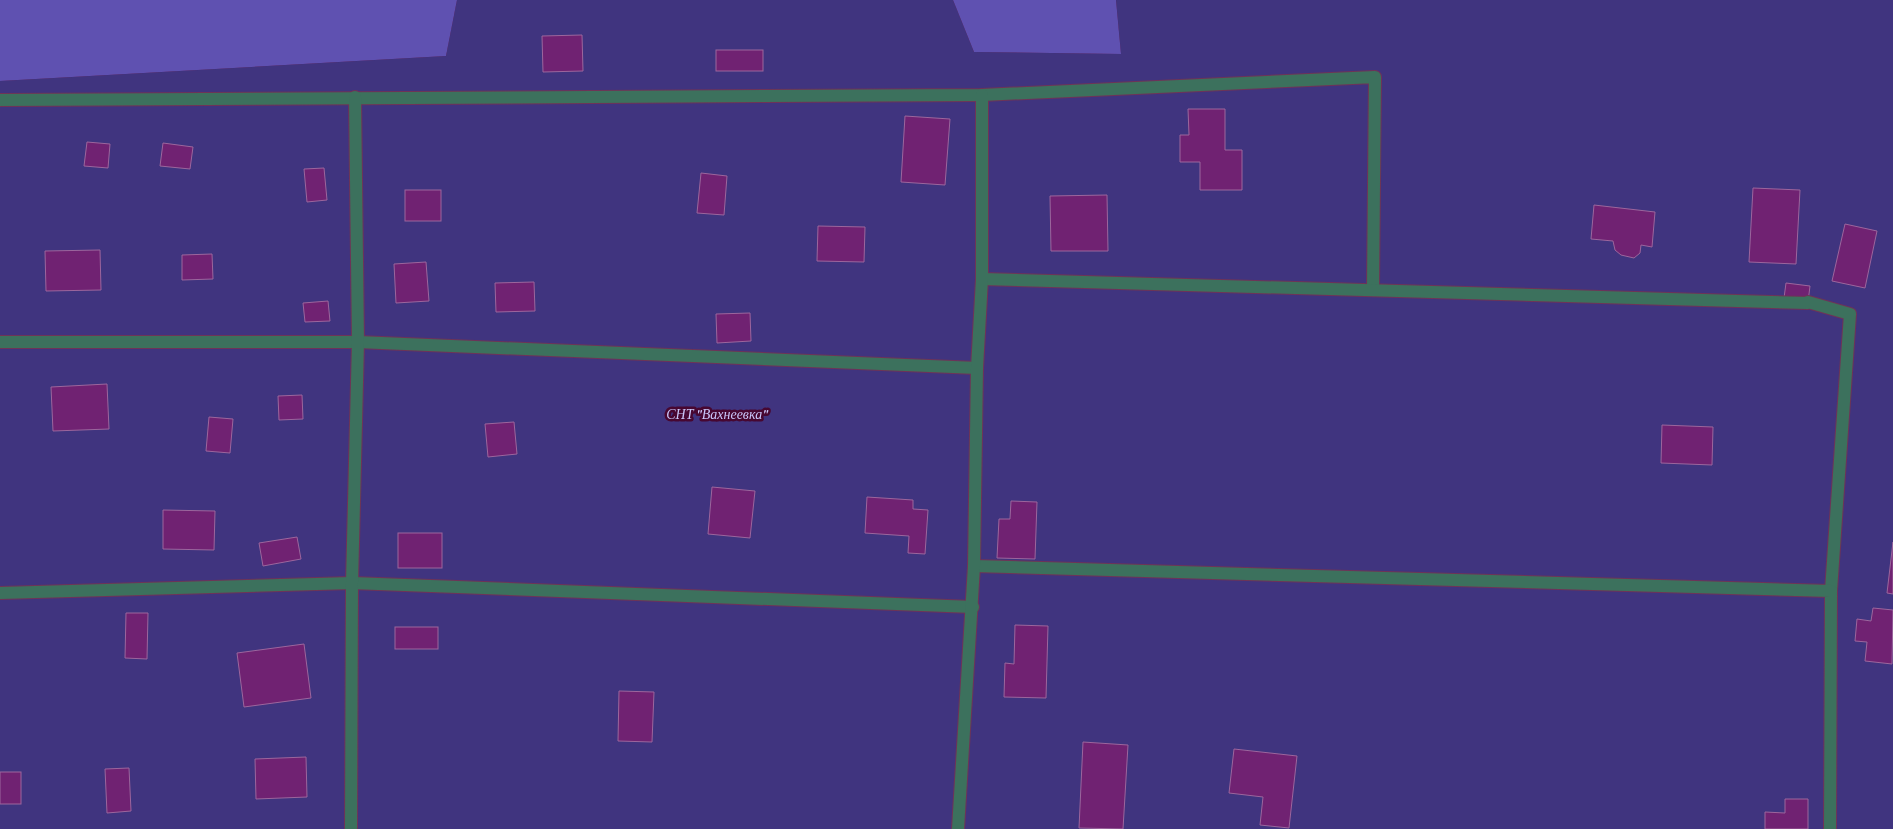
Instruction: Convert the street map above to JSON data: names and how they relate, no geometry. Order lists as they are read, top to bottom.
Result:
{
  "parks": ["СНТ \"Вахнеевка\""]
}
